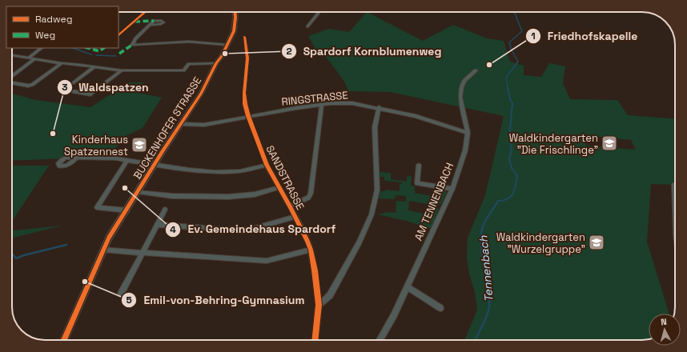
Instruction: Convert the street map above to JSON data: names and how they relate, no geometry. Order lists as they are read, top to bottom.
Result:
{
  "streets": {
    "street": [
      "RINGSTRASSE",
      "BUCKENHOFER STRASSE",
      "SANDSTRASSE",
      "AM TENNENBACH"
    ]
  },
  "crossings": [
    ["RINGSTRASSE", "BUCKENHOFER STRASSE"],
    ["RINGSTRASSE", "SANDSTRASSE"],
    ["RINGSTRASSE", "AM TENNENBACH"]
  ],
  "water": ["Tennenbach"],
  "places": {
    "other": [
      "Spardorf Kornblumenweg",
      "Friedhofskapelle",
      "Waldspatzen",
      "Ev. Gemeindehaus Spardorf",
      "Emil-von-Behring-Gymnasium"
    ],
    "school or university": ["Waldkindergarten \"Die Frischlinge\"", "Kinderhaus Spatzennest", "Waldkindergarten \"Wurzelgruppe\""]
  },
  "legend": ["Radweg", "Weg"],
  "north": "top"
}
